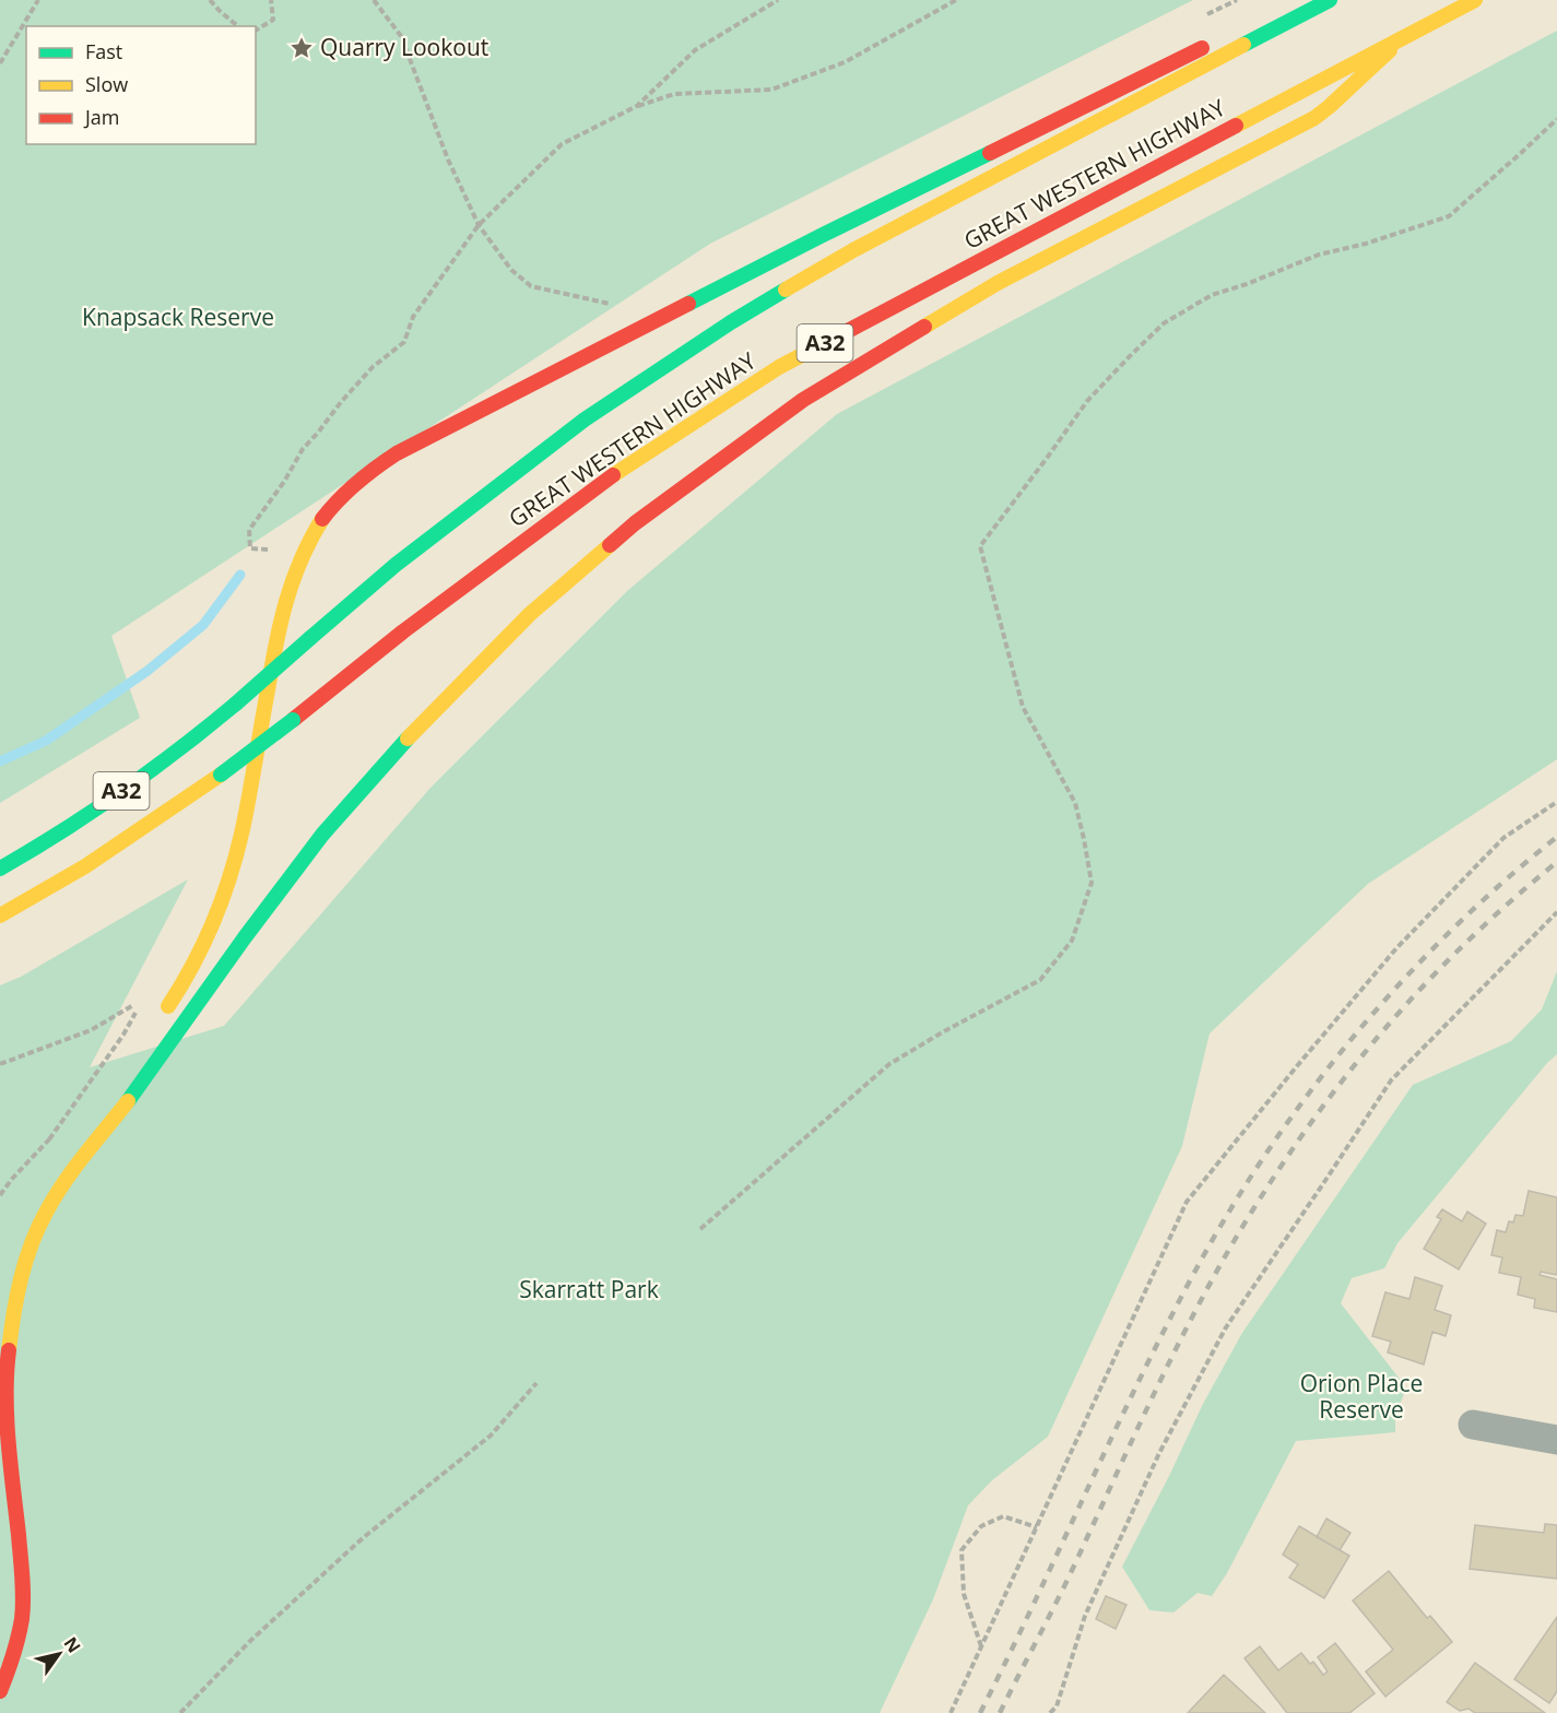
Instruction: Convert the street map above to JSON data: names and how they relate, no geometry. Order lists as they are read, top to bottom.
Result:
{
  "streets": {
    "main road": ["GREAT WESTERN HIGHWAY", "A32"]
  },
  "parks": ["Knapsack Reserve", "Skarratt Park", "Orion Place Reserve"],
  "places": {
    "place": ["Quarry Lookout"]
  },
  "legend": ["Fast", "Slow", "Jam"],
  "north": "top right"
}
